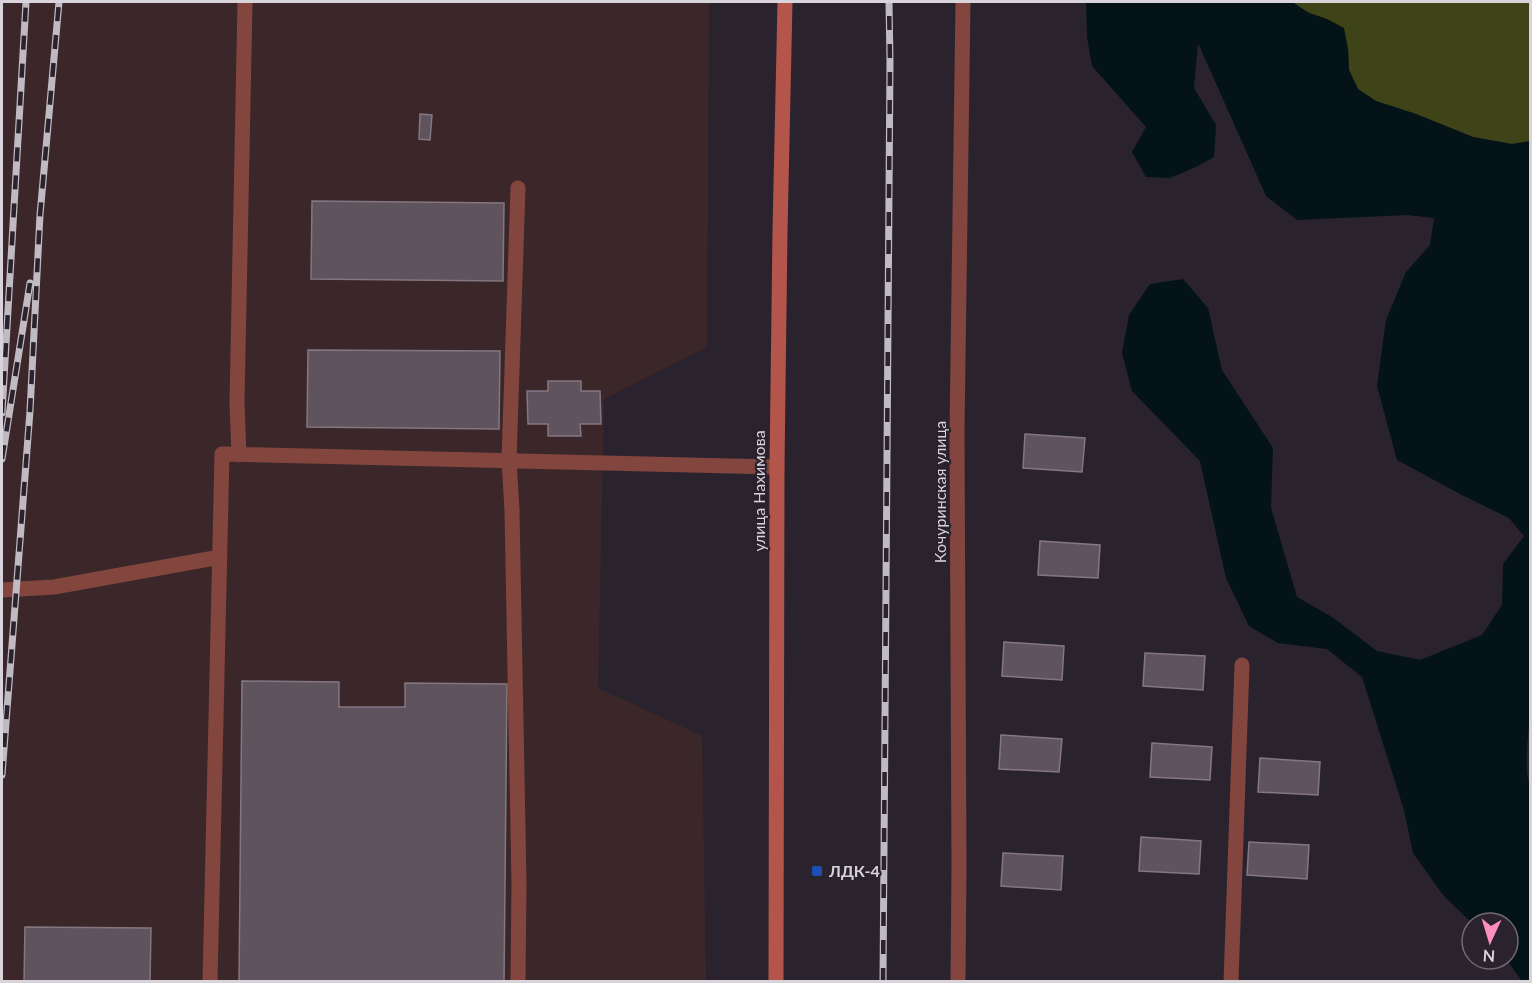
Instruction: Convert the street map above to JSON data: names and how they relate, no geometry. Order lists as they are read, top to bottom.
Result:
{
  "streets": {
    "main road": ["улица Нахимова"],
    "street": ["Кочуринская улица"]
  },
  "places": {
    "transit": ["ЛДК-4"]
  },
  "north": "bottom"
}
